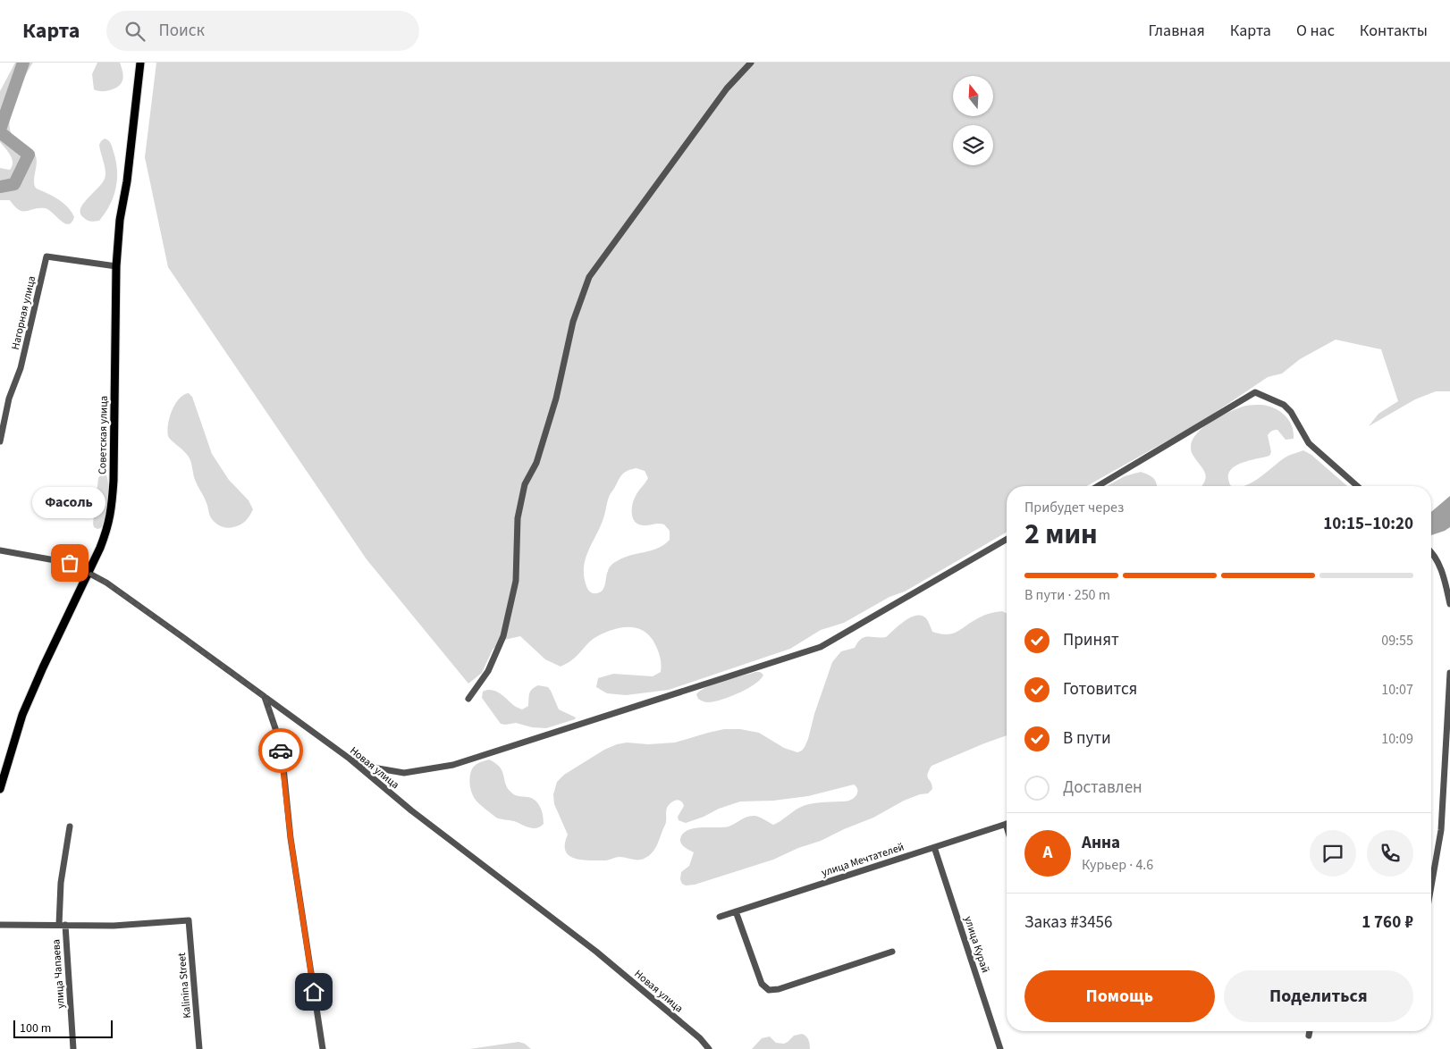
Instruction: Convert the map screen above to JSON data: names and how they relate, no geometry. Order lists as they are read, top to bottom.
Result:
{
  "streets": {
    "main road": ["Советская улица"],
    "street": [
      "Нагорная улица",
      "Новая улица",
      "улица Мечтателей",
      "улица Курай",
      "улица Чапаева",
      "Kalinina Street"
    ]
  },
  "crossings": [
    ["Нагорная улица", "Советская улица"],
    ["Советская улица", "Новая улица"],
    ["улица Мечтателей", "улица Курай"],
    ["улица Чапаева", "Kalinina Street"]
  ],
  "places": ["Фасоль"],
  "scale_bar": "100 m",
  "north": "top",
  "page": {
    "header": "Карта",
    "search": "Поиск",
    "nav": [
      "Главная",
      "Карта",
      "О нас",
      "Контакты"
    ],
    "heading": ["2 мин", "Прибудет через", "10:15–10:20"],
    "panel": [
      "Анна",
      "Курьер · 4.6",
      "Заказ #3456",
      "1 760 ₽"
    ],
    "bubble": "Фасоль",
    "bar": "В пути · 250 m",
    "list": [
      ["Принят", "09:55"],
      ["Готовится", "10:07"],
      ["В пути", "10:09"],
      "Доставлен"
    ],
    "round": "А",
    "buttons": ["Помощь", "Поделиться"],
    "scale": "100 m"
  }
}
